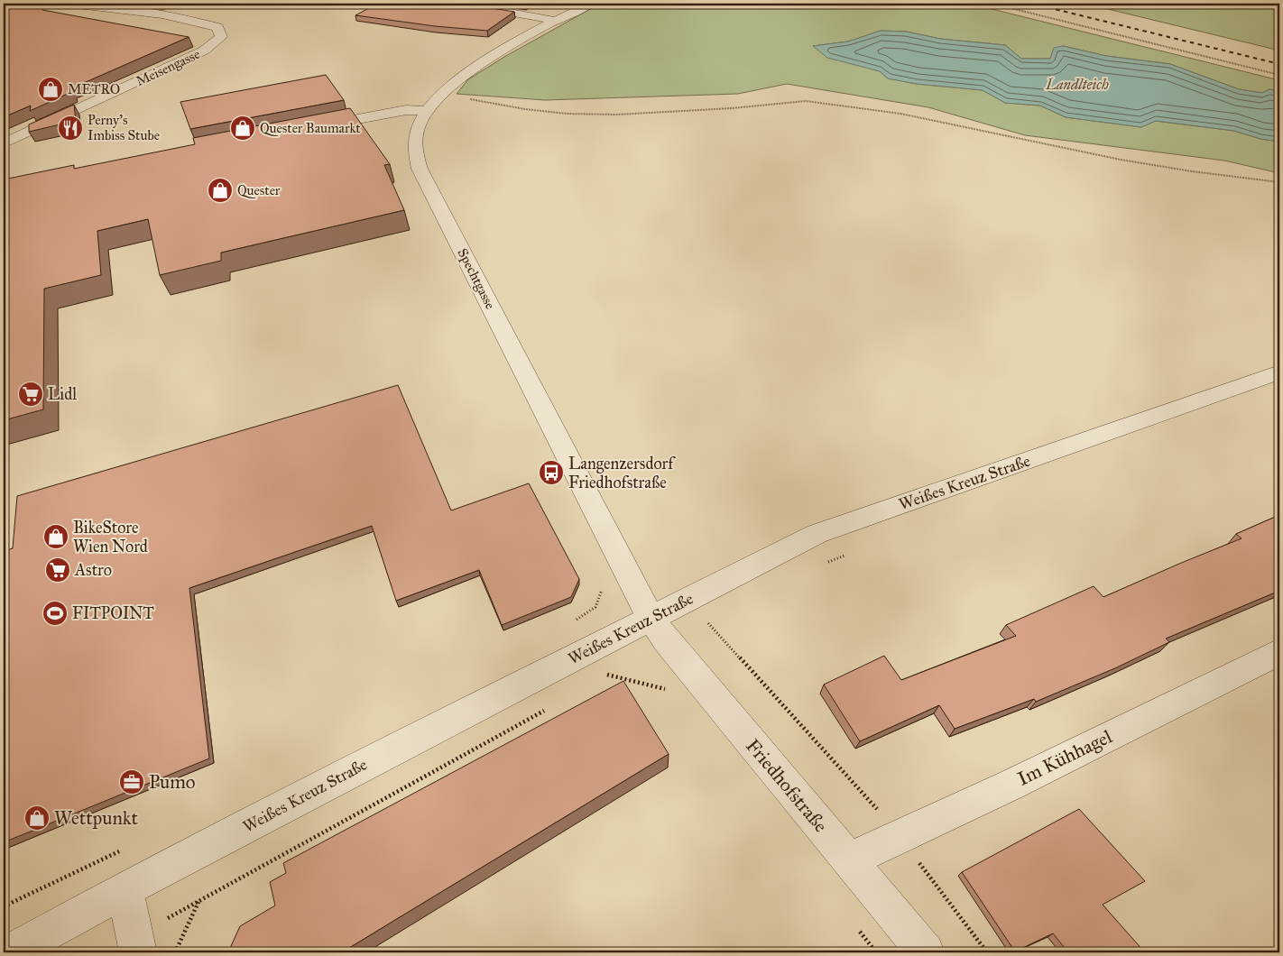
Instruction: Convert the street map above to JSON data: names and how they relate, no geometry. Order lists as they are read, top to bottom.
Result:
{
  "streets": {
    "street": [
      "Meisengasse",
      "Spechtgasse",
      "Weißes Kreuz Straße",
      "Im Kühhagel",
      "Friedhofstraße"
    ]
  },
  "crossings": [
    ["Spechtgasse", "Weißes Kreuz Straße"],
    ["Spechtgasse", "Friedhofstraße"],
    ["Weißes Kreuz Straße", "Friedhofstraße"],
    ["Im Kühhagel", "Friedhofstraße"]
  ],
  "water": ["Landlteich"],
  "places": {
    "shop": [
      "METRO",
      "Quester Baumarkt",
      "Quester",
      "BikeStore Wien Nord",
      "Wettpunkt"
    ],
    "restaurant": ["Perny’s Imbiss Stube"],
    "supermarket": ["Lidl", "Astro"],
    "bus stop": ["Langenzersdorf Friedhofstraße"],
    "sports": ["FITPOINT"],
    "office": ["Pumo"]
  }
}
